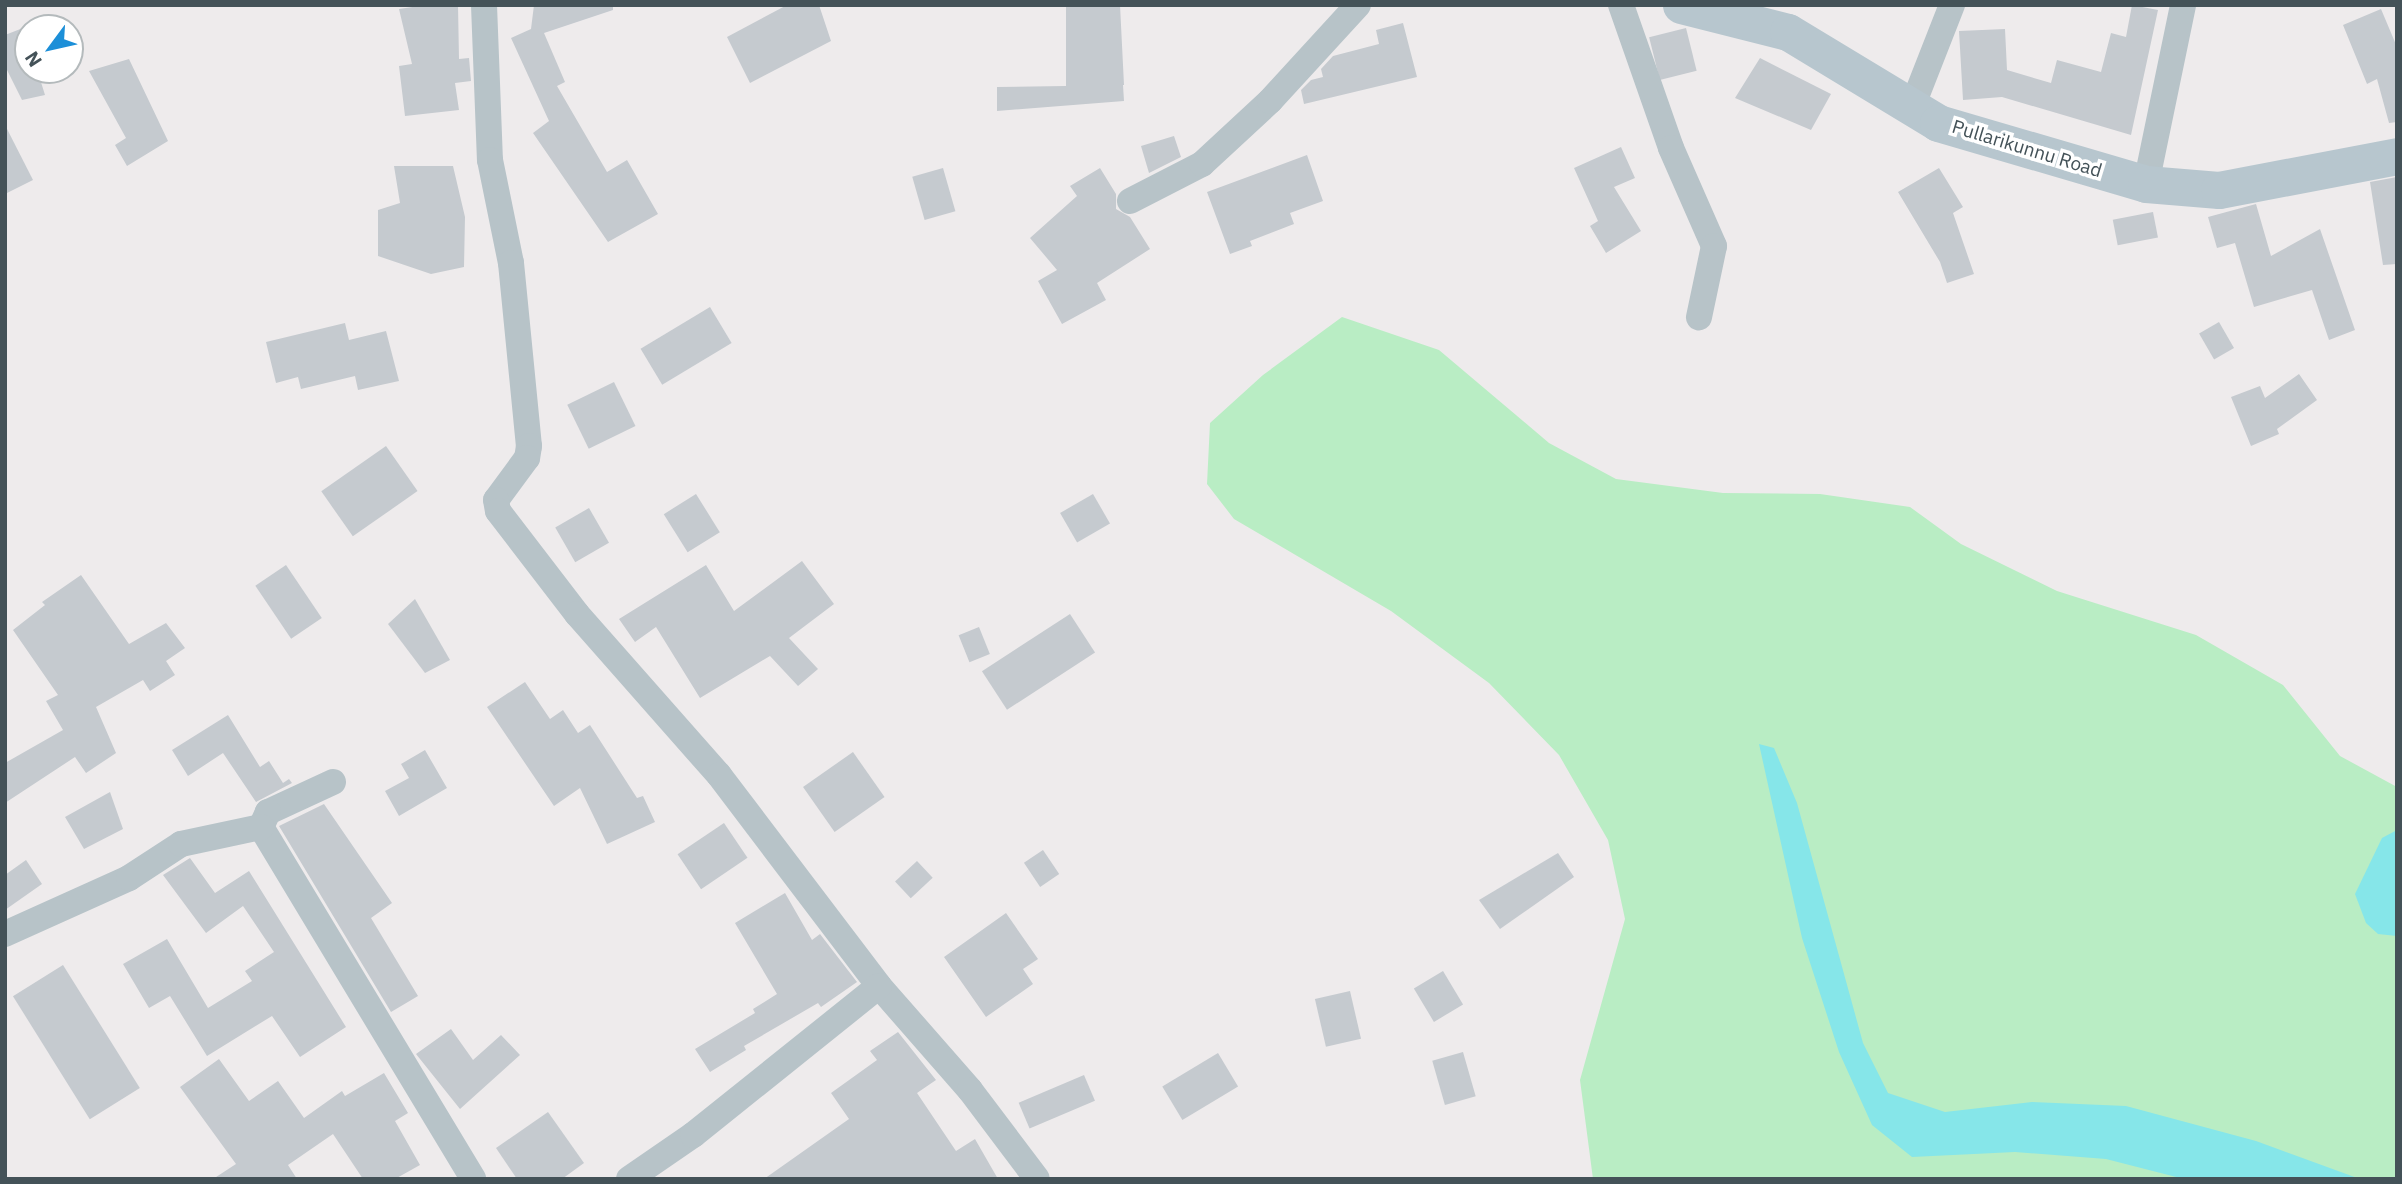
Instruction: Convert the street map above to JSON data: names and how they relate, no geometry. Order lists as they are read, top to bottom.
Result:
{
  "streets": {
    "main road": ["Pullarikunnu Road"]
  },
  "north": "bottom left"
}
